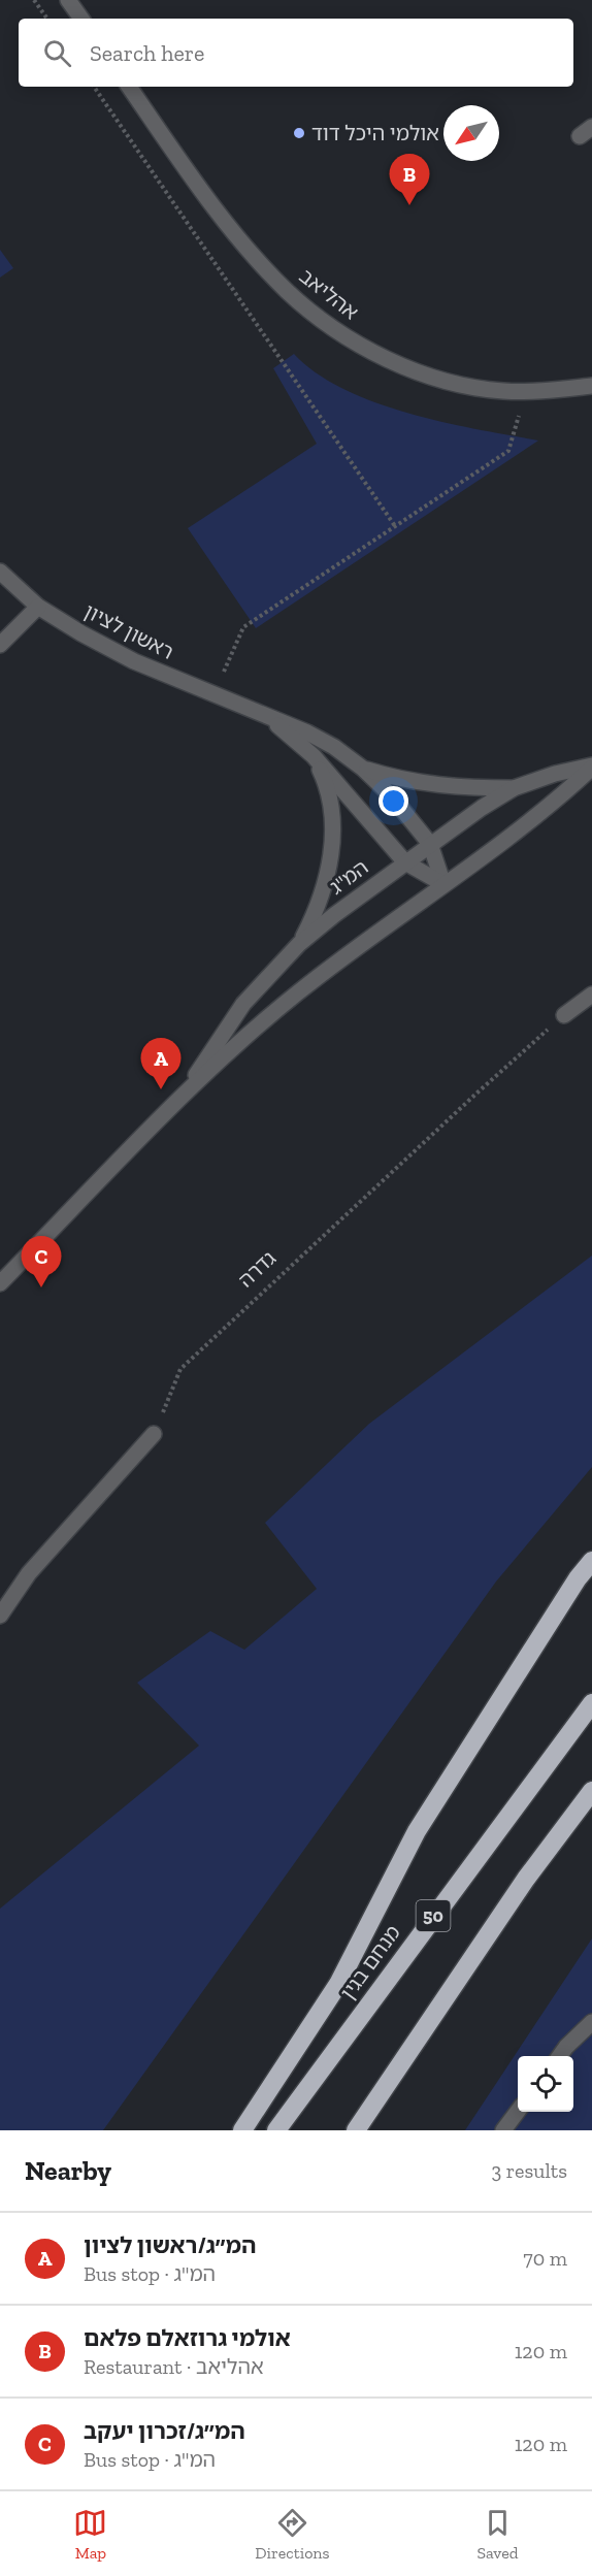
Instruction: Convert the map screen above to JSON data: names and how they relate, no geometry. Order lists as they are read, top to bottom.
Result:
{
  "streets": {
    "highway": ["50", "מנחם בגין"],
    "street": ["אהליאב", "ראשון לציון", "המ\"ג"],
    "path": ["גדרה"]
  },
  "crossings": [
    ["ראשון לציון", "המ\"ג"]
  ],
  "places": ["אולמי היכל דוד"],
  "north": "bottom left",
  "page": {
    "search": "Search here",
    "pins": ["B", "A", "C"],
    "heading": ["Nearby", "3 results"],
    "list": [
      {
        "mark": "A",
        "name": "המ״ג/ראשון לציון",
        "note": "Bus stop · המ\"ג",
        "value": "70 m"
      },
      {
        "mark": "B",
        "name": "אולמי גרוזאלם פלאם",
        "note": "Restaurant · אהליאב",
        "value": "120 m"
      },
      {
        "mark": "C",
        "name": "המ״ג/זכרון יעקב",
        "note": "Bus stop · המ\"ג",
        "value": "120 m"
      }
    ],
    "nav": ["Map", "Directions", "Saved"]
  }
}
